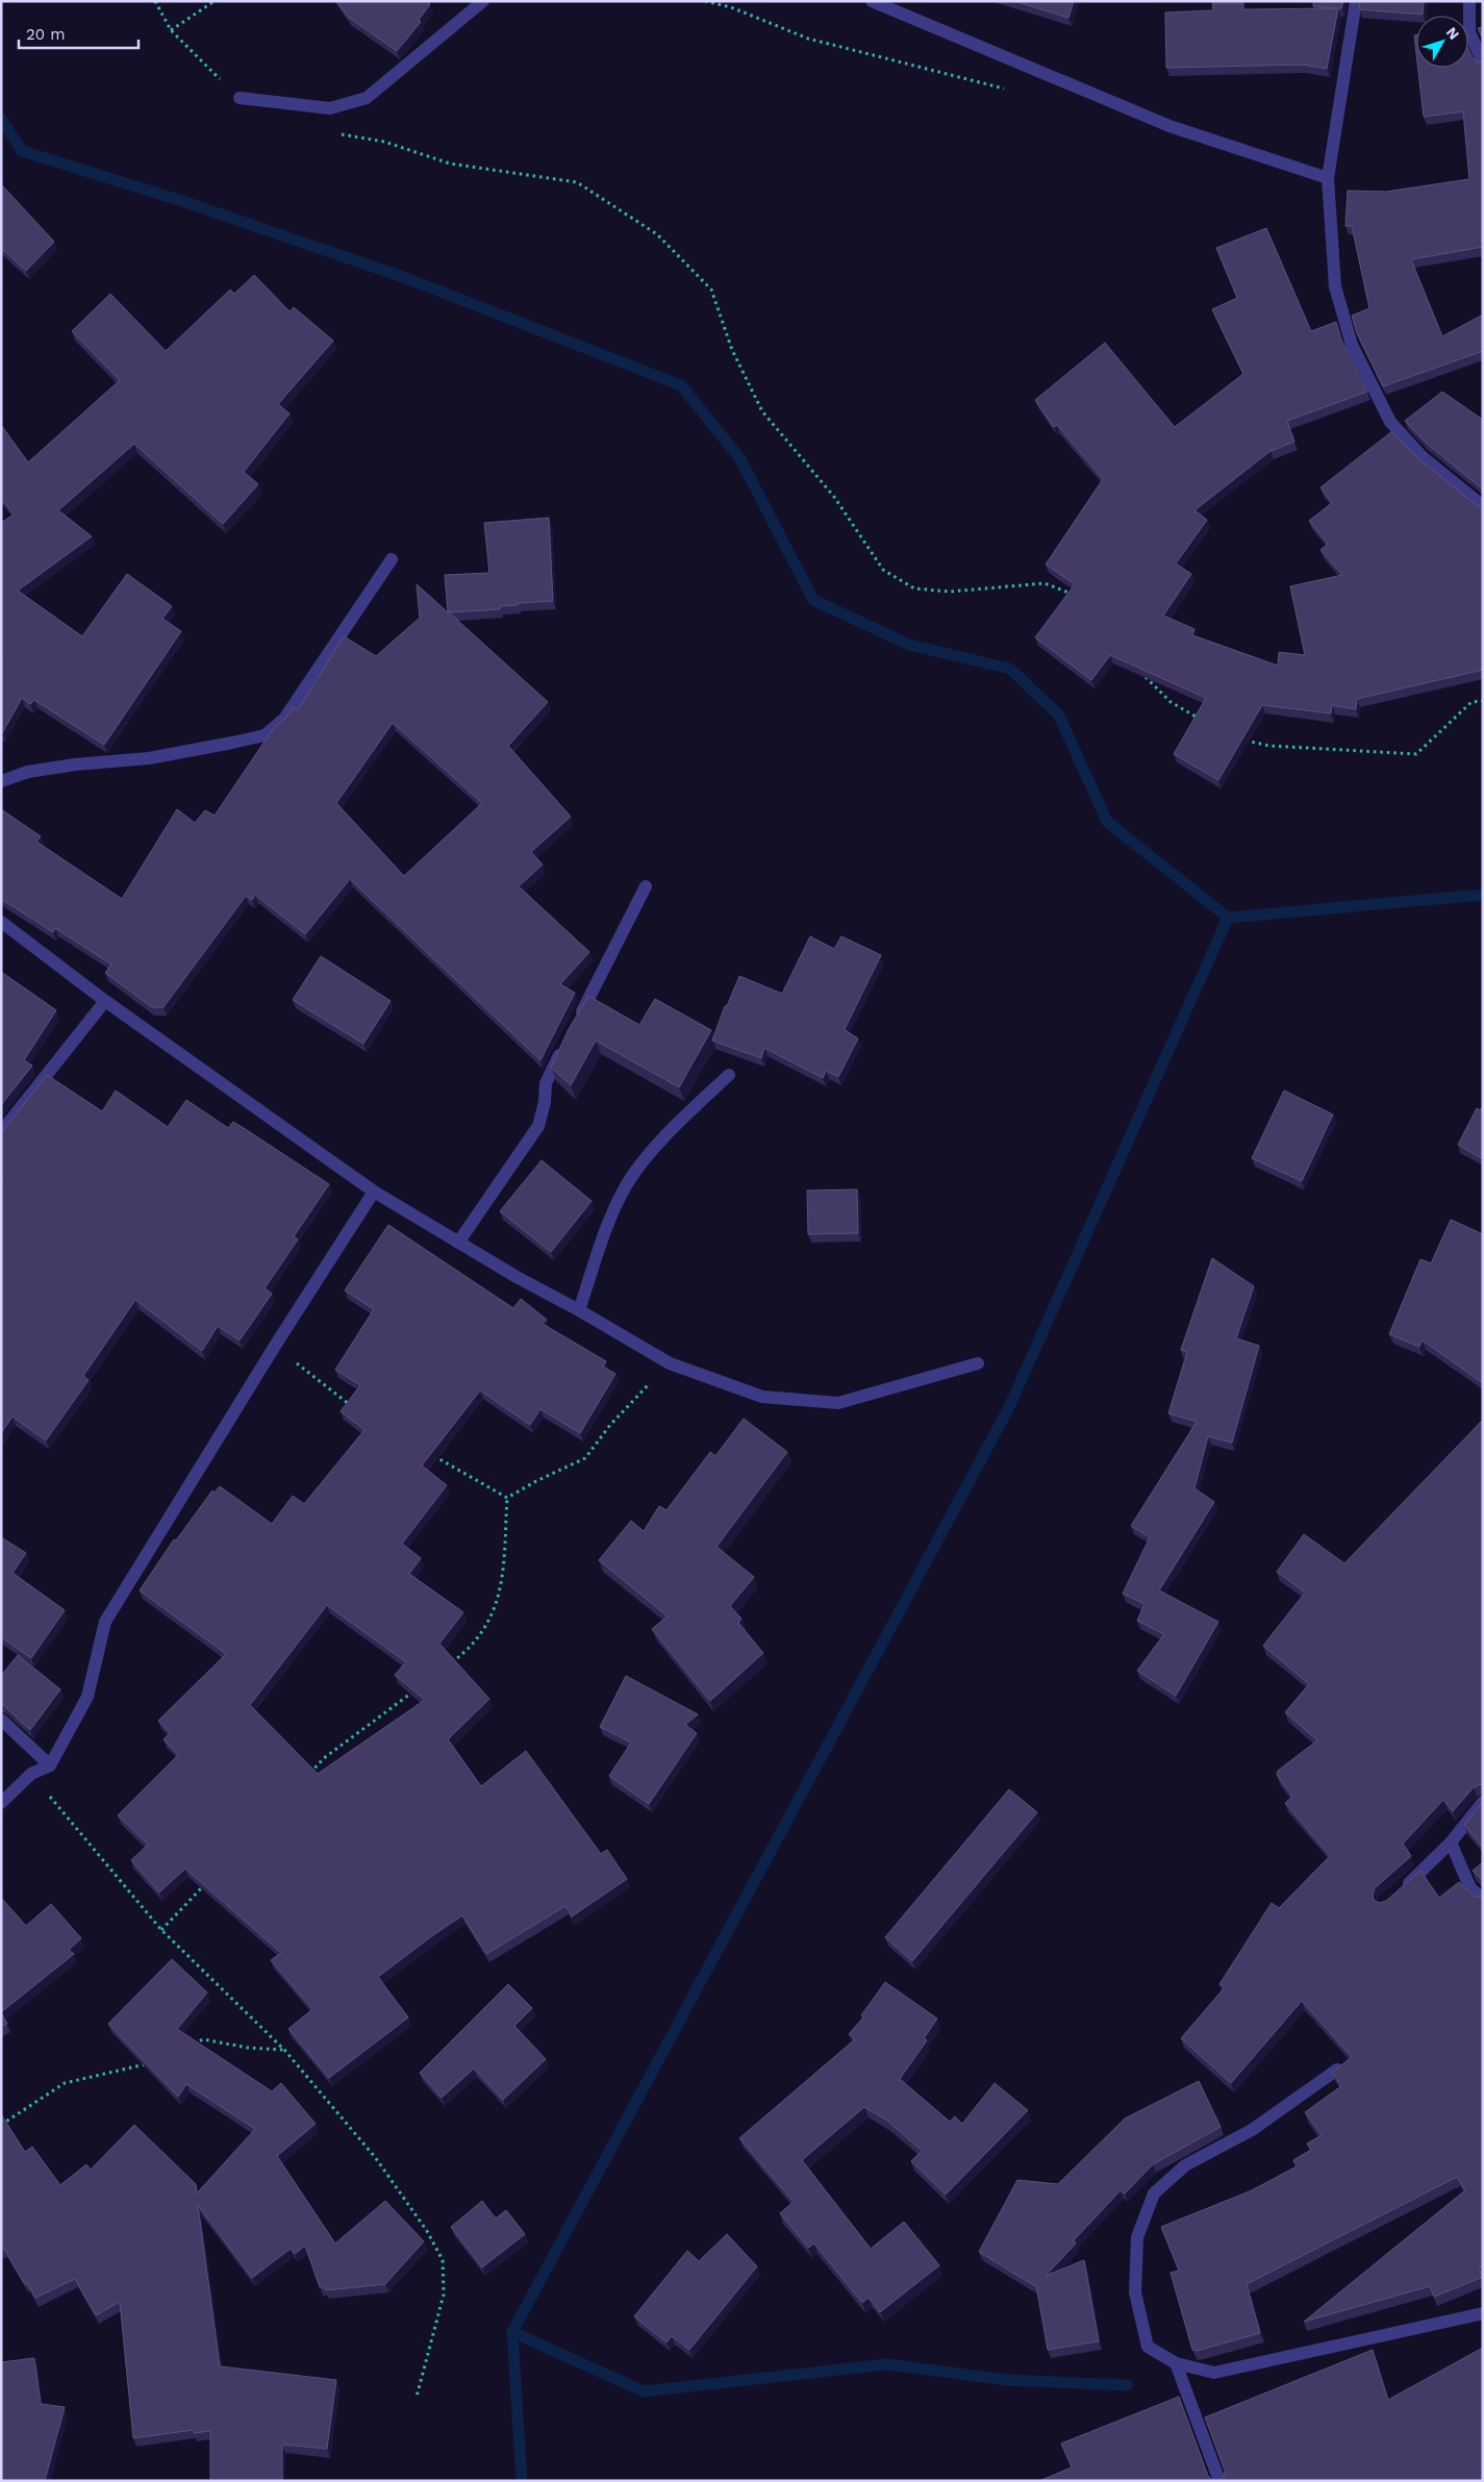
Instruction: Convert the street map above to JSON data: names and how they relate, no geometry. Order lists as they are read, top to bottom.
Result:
{
  "scale_bar": "20 m",
  "north": "top right"
}
